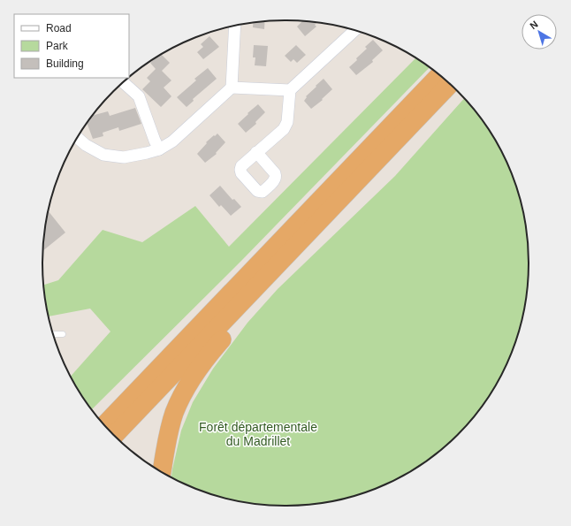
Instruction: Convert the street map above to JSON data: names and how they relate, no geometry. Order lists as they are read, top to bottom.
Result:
{
  "parks": ["Forêt départementale du Madrillet"],
  "legend": ["Road", "Park", "Building"],
  "north": "top left"
}
